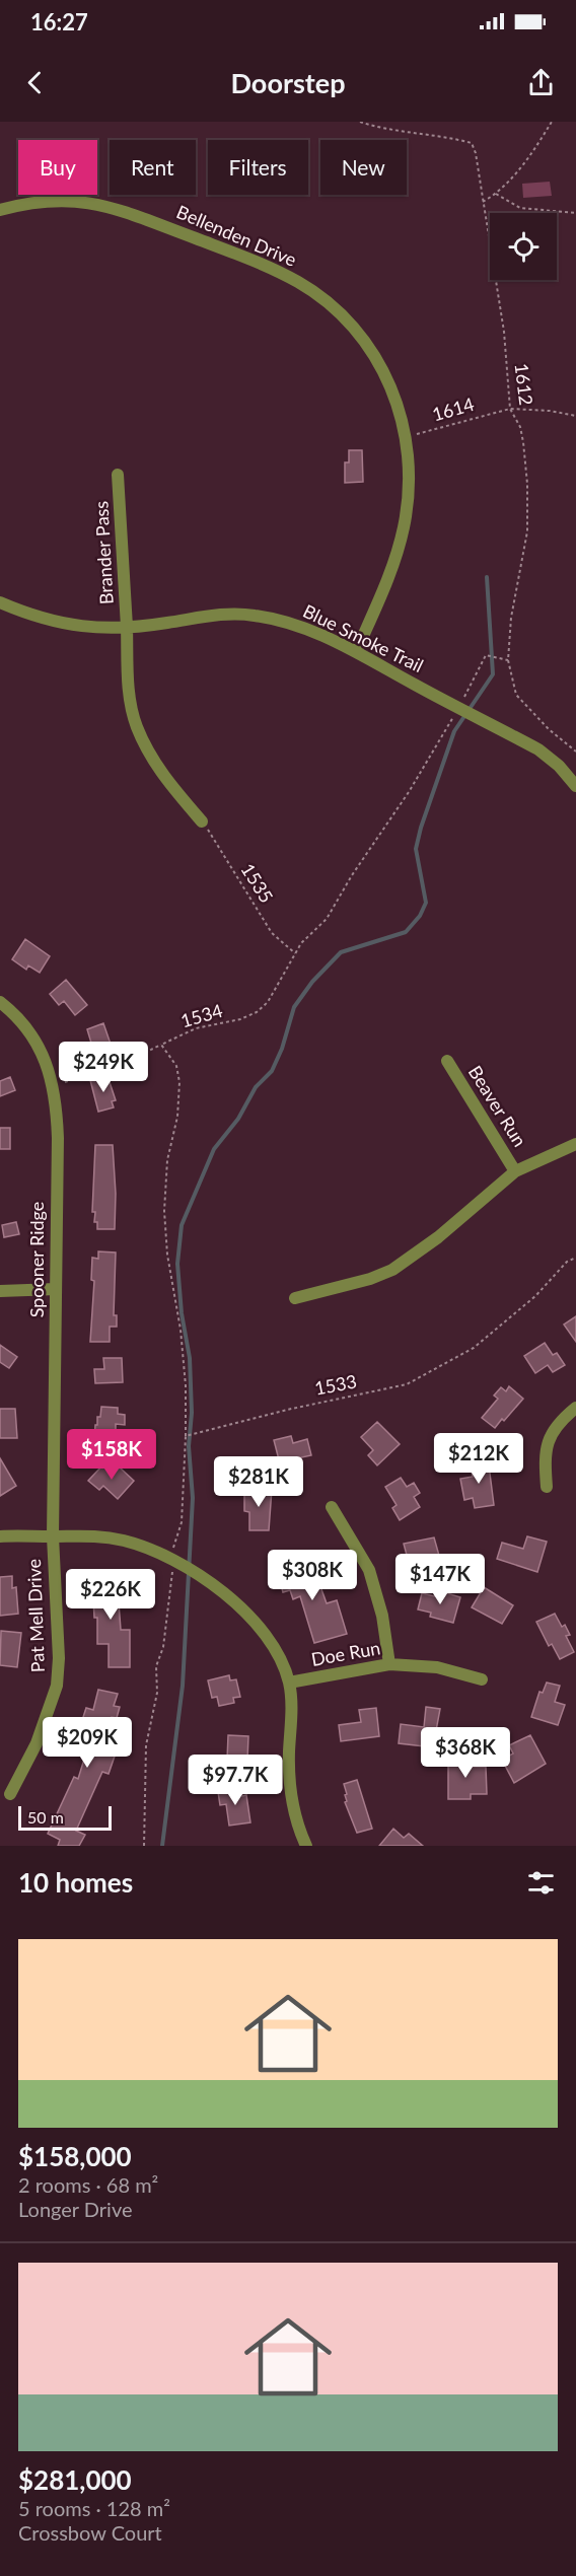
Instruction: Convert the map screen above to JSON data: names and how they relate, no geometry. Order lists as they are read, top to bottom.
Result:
{
  "streets": {
    "street": [
      "Bellenden Drive",
      "Brander Pass",
      "Blue Smoke Trail",
      "Beaver Run",
      "Spooner Ridge",
      "Pat Mell Drive",
      "Doe Run"
    ],
    "path": [
      "1612",
      "1614",
      "1535",
      "1534",
      "1533"
    ]
  },
  "crossings": [
    ["Bellenden Drive", "1614"],
    ["Bellenden Drive", "Blue Smoke Trail"],
    ["1612", "1614"],
    ["1612", "1534"],
    ["Brander Pass", "Blue Smoke Trail"],
    ["Brander Pass", "1535"],
    ["Blue Smoke Trail", "1534"],
    ["1535", "1534"],
    ["1534", "1533"],
    ["Spooner Ridge", "Pat Mell Drive"]
  ],
  "scale_bar": "50 m",
  "page": {
    "status": "16:27",
    "header": "Doorstep",
    "chip": [
      "Buy",
      "Rent",
      "Filters",
      "New"
    ],
    "price": [
      "$249K",
      "$158K",
      "$212K",
      "$281K",
      "$308K",
      "$147K",
      "$226K",
      "$209K",
      "$368K",
      "$97.7K"
    ],
    "scale": "50 m",
    "heading": "10 homes",
    "list": [
      {
        "name": "$158,000",
        "note": "2 rooms · 68 m² · Longer Drive"
      },
      {
        "name": "$281,000",
        "note": "5 rooms · 128 m² · Crossbow Court"
      }
    ]
  }
}
